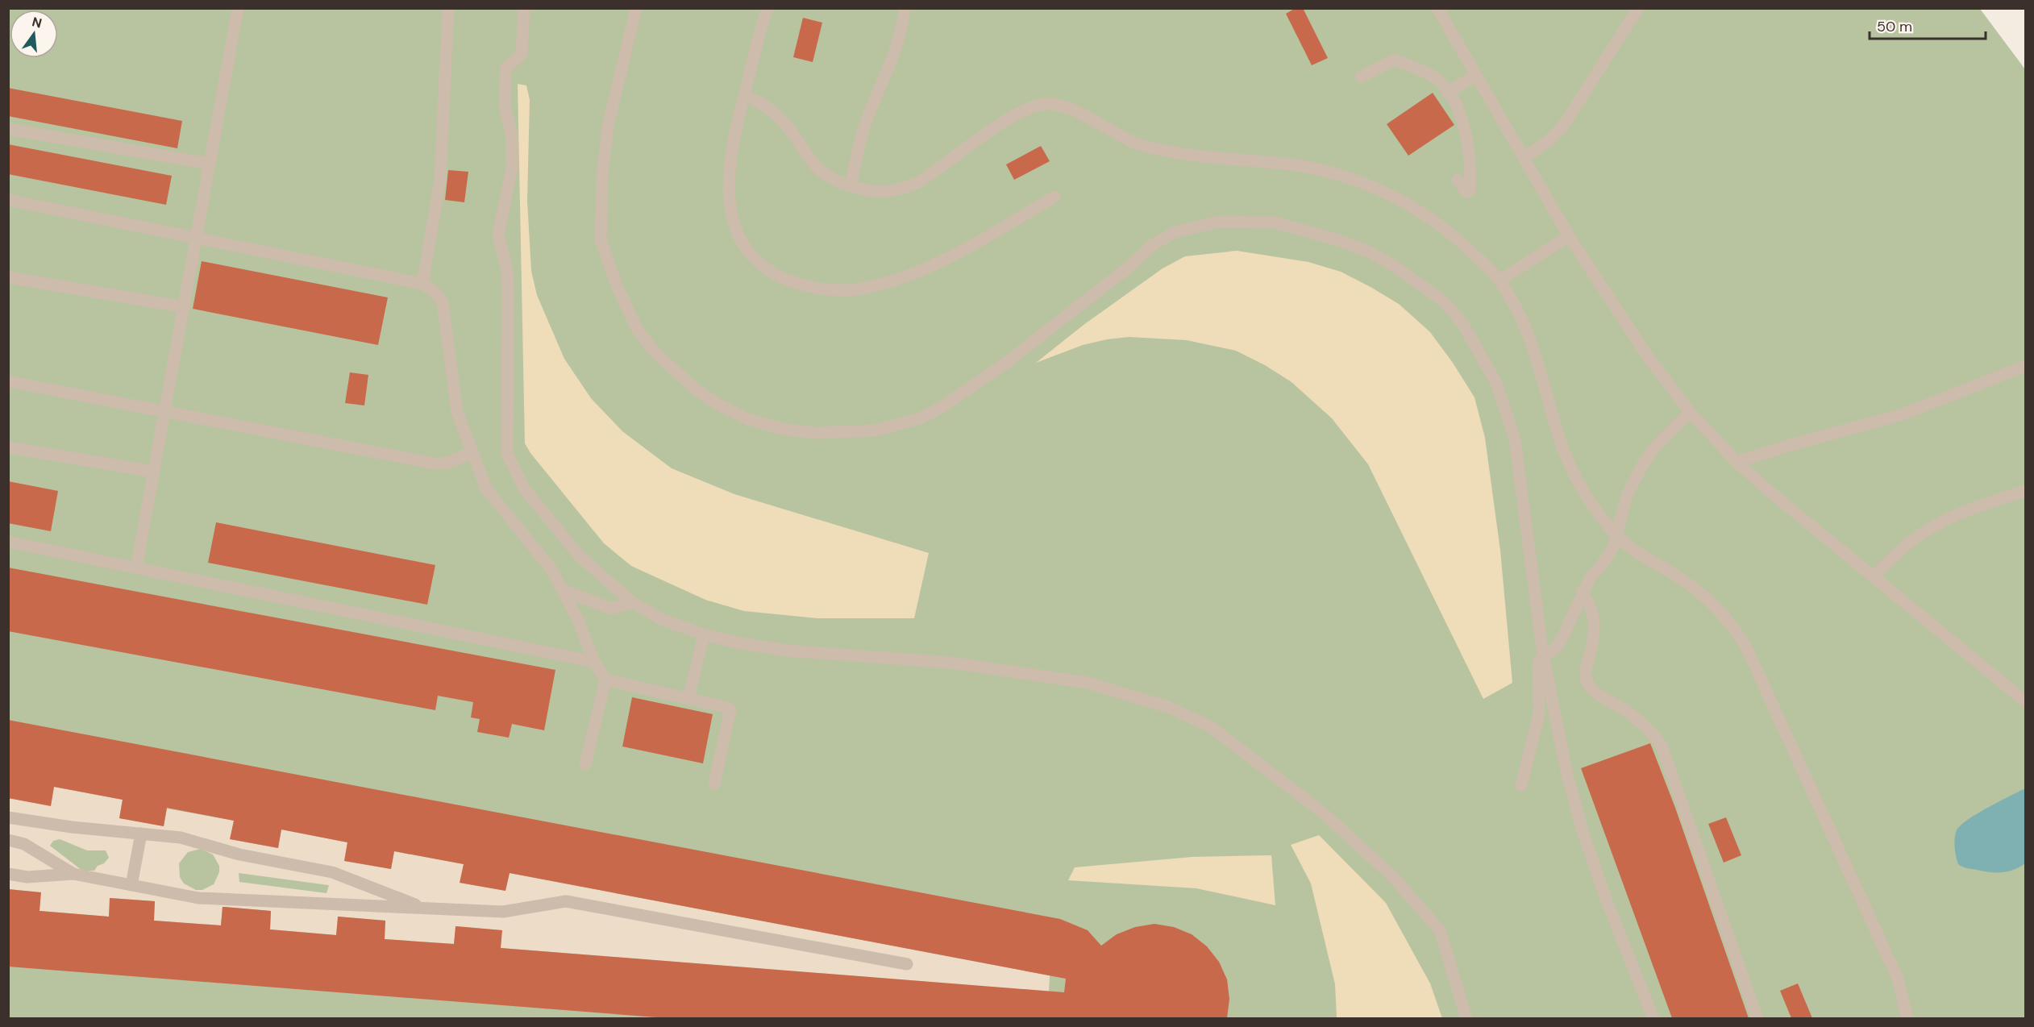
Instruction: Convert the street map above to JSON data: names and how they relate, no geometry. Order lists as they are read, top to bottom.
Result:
{
  "scale_bar": "50 m",
  "north": "top"
}
